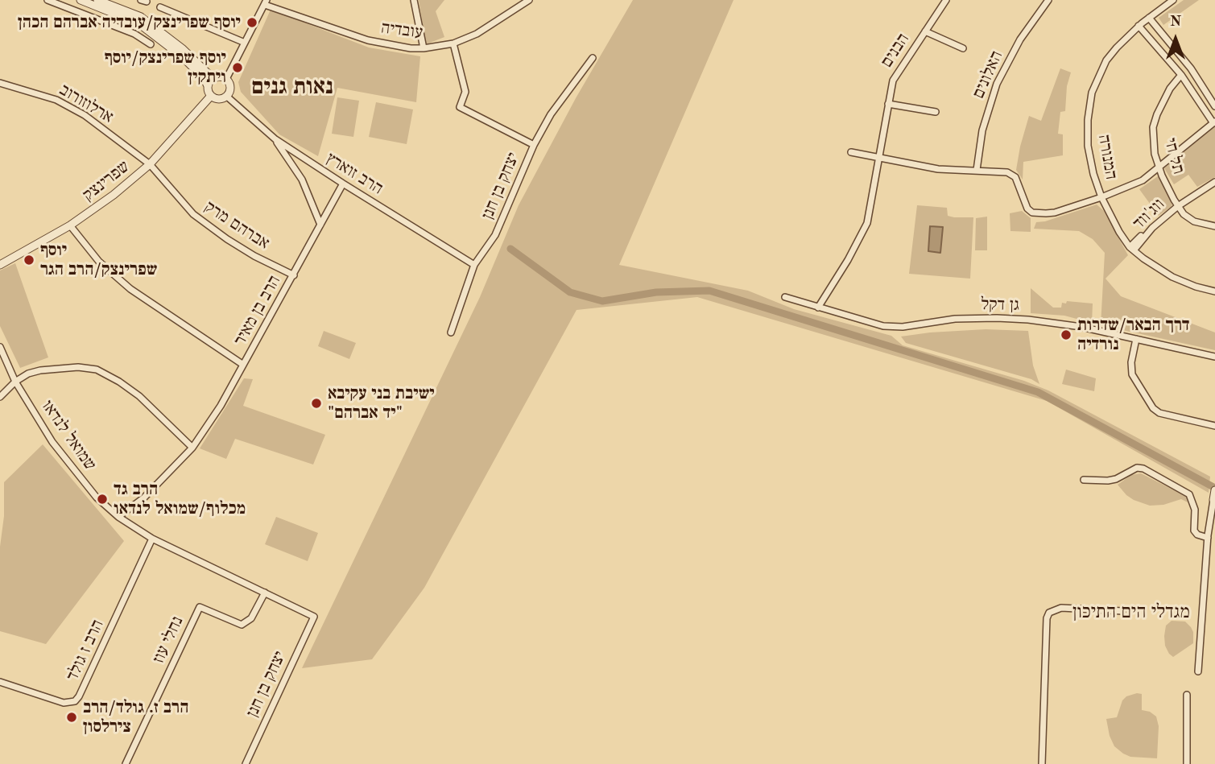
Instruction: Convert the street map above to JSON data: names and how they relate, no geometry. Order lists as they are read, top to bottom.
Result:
{
  "streets": {
    "street": [
      "עובדיה",
      "הבנים",
      "האלונים",
      "ארלוזורוב",
      "תל חי",
      "המנורה",
      "הרב זוארץ",
      "שפרינצק",
      "יצחק בן חנן",
      "ווג'ווד",
      "אברהם מרק",
      "גן דקל",
      "הרב בן מאיר",
      "שמואל לנדאו",
      "נחלי עוז",
      "הרב ז גולד"
    ]
  },
  "crossings": [
    ["הבנים", "גן דקל"],
    ["ארלוזורוב", "שפרינצק"],
    ["ארלוזורוב", "אברהם מרק"],
    ["תל חי", "ווג'ווד"],
    ["המנורה", "ווג'ווד"],
    ["הרב זוארץ", "שפרינצק"],
    ["הרב זוארץ", "יצחק בן חנן"],
    ["הרב זוארץ", "הרב בן מאיר"],
    ["שפרינצק", "אברהם מרק"],
    ["יצחק בן חנן", "שמואל לנדאו"],
    ["אברהם מרק", "הרב בן מאיר"],
    ["הרב בן מאיר", "שמואל לנדאו"],
    ["שמואל לנדאו", "נחלי עוז"],
    ["שמואל לנדאו", "הרב ז גולד"]
  ],
  "districts": ["נאות גנים", "מגדלי הים התיכון"],
  "places": [
    "יוסף שפרינצק/עובדיה אברהם הכהן",
    "יוסף שפרינצק/יוסף ויתקין",
    "יוסף שפרינצק/הרב הגר",
    "דרך הבאר/שדרות נורדיה",
    "ישיבת בני עקיבא \"יד אברהם\"",
    "הרב גד מכלוף/שמואל לנדאו",
    "הרב ז. גולד/הרב צירלסון"
  ],
  "north": "top"
}
